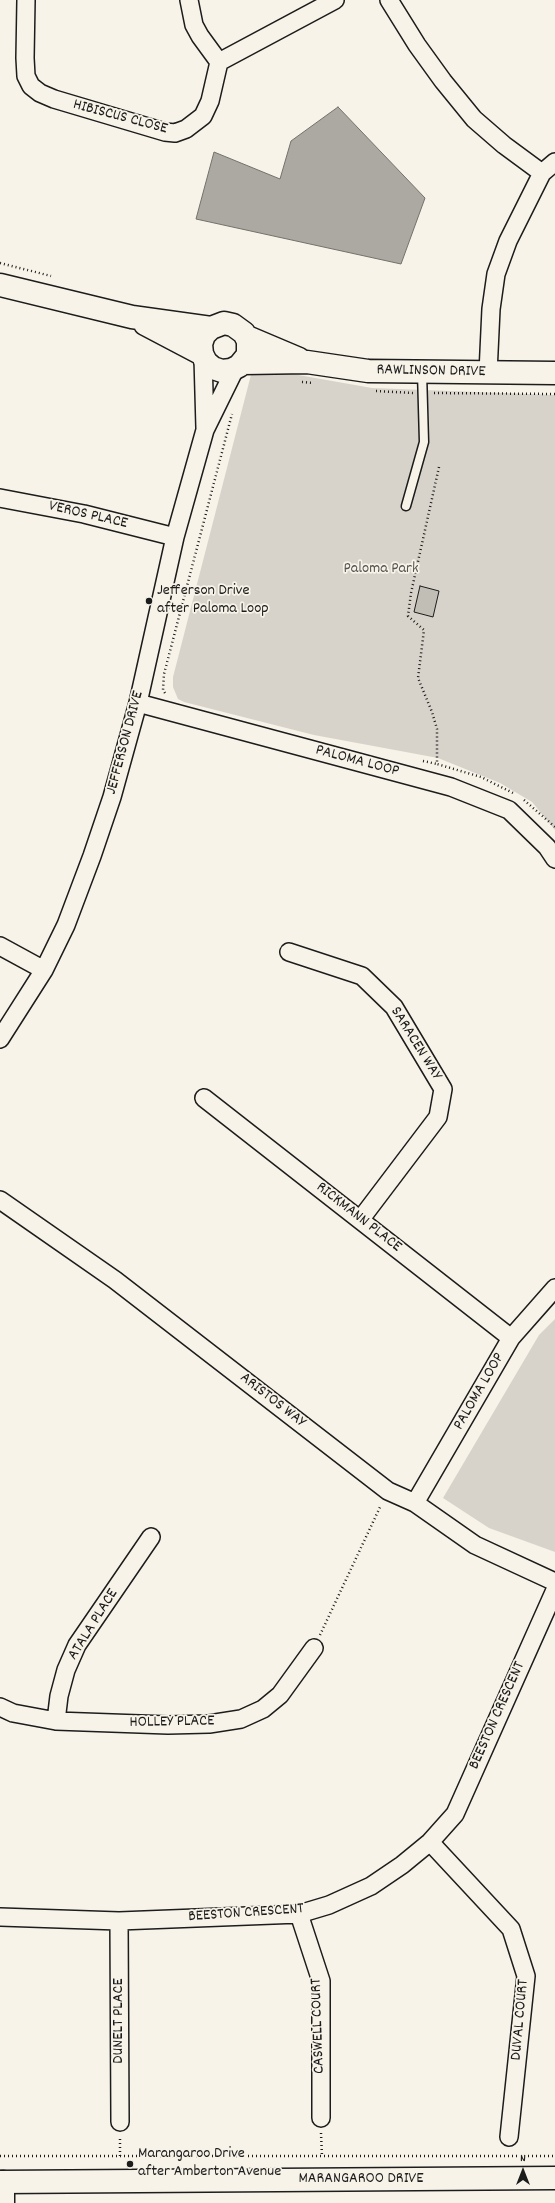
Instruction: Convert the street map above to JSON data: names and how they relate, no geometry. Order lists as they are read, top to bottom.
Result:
{
  "streets": {
    "street": [
      "HIBISCUS CLOSE",
      "RAWLINSON DRIVE",
      "VEROS PLACE",
      "JEFFERSON DRIVE",
      "PALOMA LOOP",
      "SARACEN WAY",
      "RICKMANN PLACE",
      "ARISTOS WAY",
      "ATALA PLACE",
      "BEESTON CRESCENT",
      "HOLLEY PLACE",
      "DUVAL COURT",
      "DUNELT PLACE",
      "CASWELL COURT",
      "MARANGAROO DRIVE"
    ]
  },
  "crossings": [
    ["RAWLINSON DRIVE", "JEFFERSON DRIVE"],
    ["VEROS PLACE", "JEFFERSON DRIVE"],
    ["JEFFERSON DRIVE", "PALOMA LOOP"],
    ["PALOMA LOOP", "RICKMANN PLACE"],
    ["PALOMA LOOP", "ARISTOS WAY"],
    ["SARACEN WAY", "RICKMANN PLACE"],
    ["ATALA PLACE", "HOLLEY PLACE"],
    ["BEESTON CRESCENT", "DUVAL COURT"],
    ["BEESTON CRESCENT", "DUNELT PLACE"],
    ["BEESTON CRESCENT", "CASWELL COURT"]
  ],
  "parks": ["Paloma Park"],
  "places": ["Jefferson Drive after Paloma Loop", "Marangaroo Drive after Amberton Avenue"],
  "north": "top"
}
